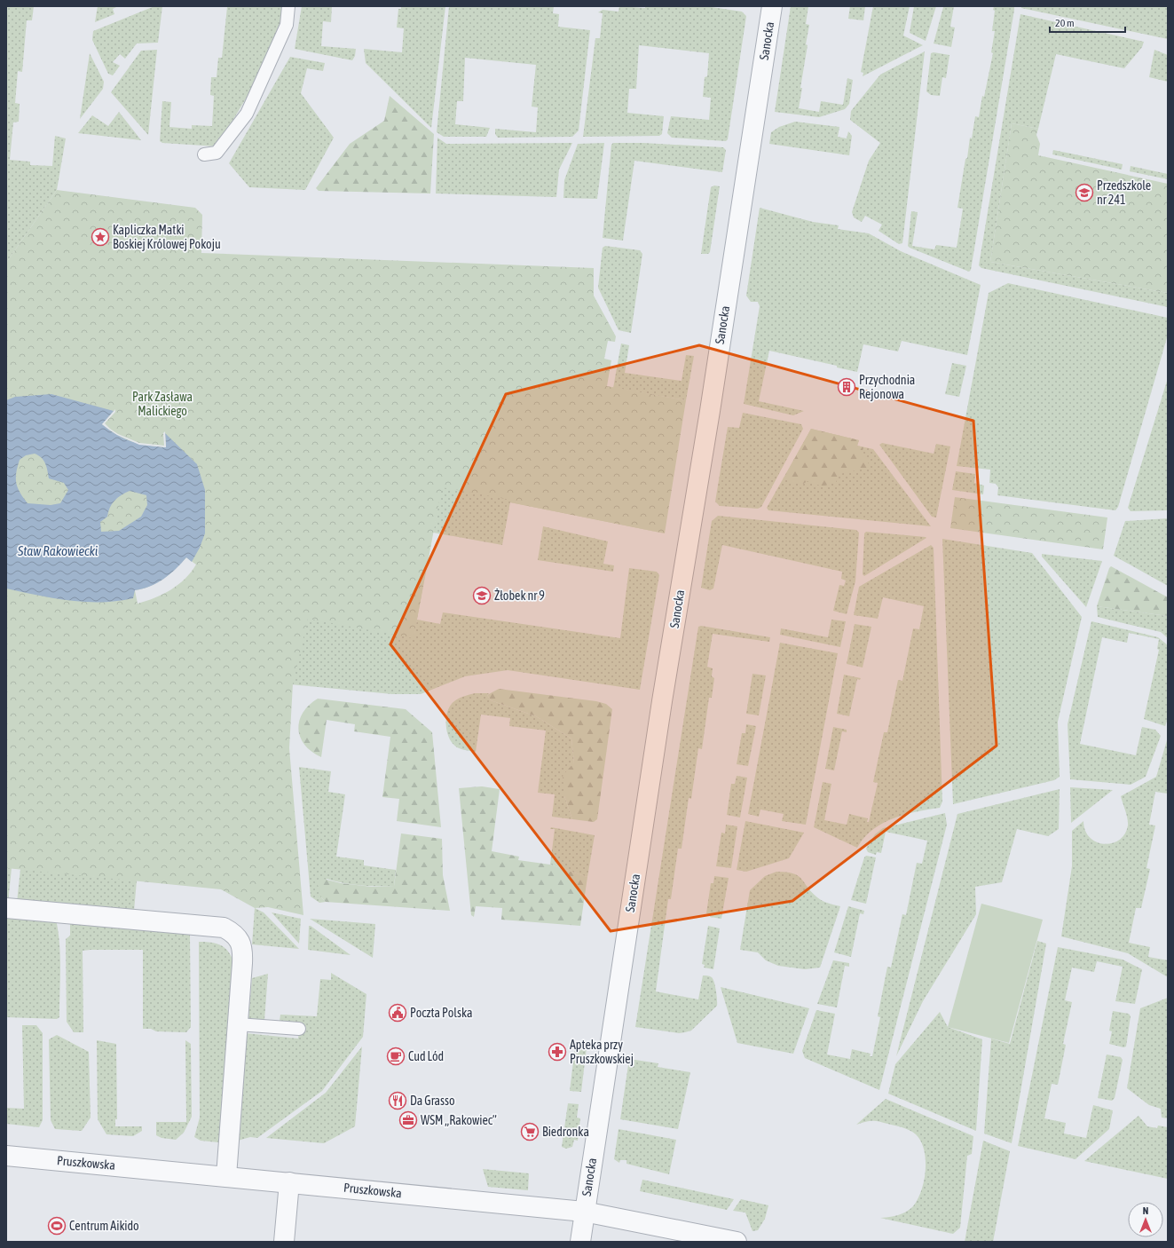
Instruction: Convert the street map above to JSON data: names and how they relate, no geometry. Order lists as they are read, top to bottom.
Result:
{
  "streets": {
    "street": ["Sanocka", "Pruszkowska"]
  },
  "crossings": [
    ["Sanocka", "Pruszkowska"]
  ],
  "water": ["Staw Rakowiecki"],
  "parks": ["Park Zasława Malickiego"],
  "places": {
    "school or university": ["Przedszkole nr 241", "Żłobek nr 9"],
    "place": ["Kapliczka Matki Boskiej Królowej Pokoju"],
    "building": ["Przychodnia Rejonowa"],
    "public building": ["Poczta Polska"],
    "pharmacy": ["Apteka przy Pruszkowskiej"],
    "cafe": ["Cud Lód"],
    "restaurant": ["Da Grasso"],
    "office": ["WSM „Rakowiec”"],
    "supermarket": ["Biedronka"],
    "sports": ["Centrum Aikido"]
  },
  "scale_bar": "20 m",
  "north": "top"
}
